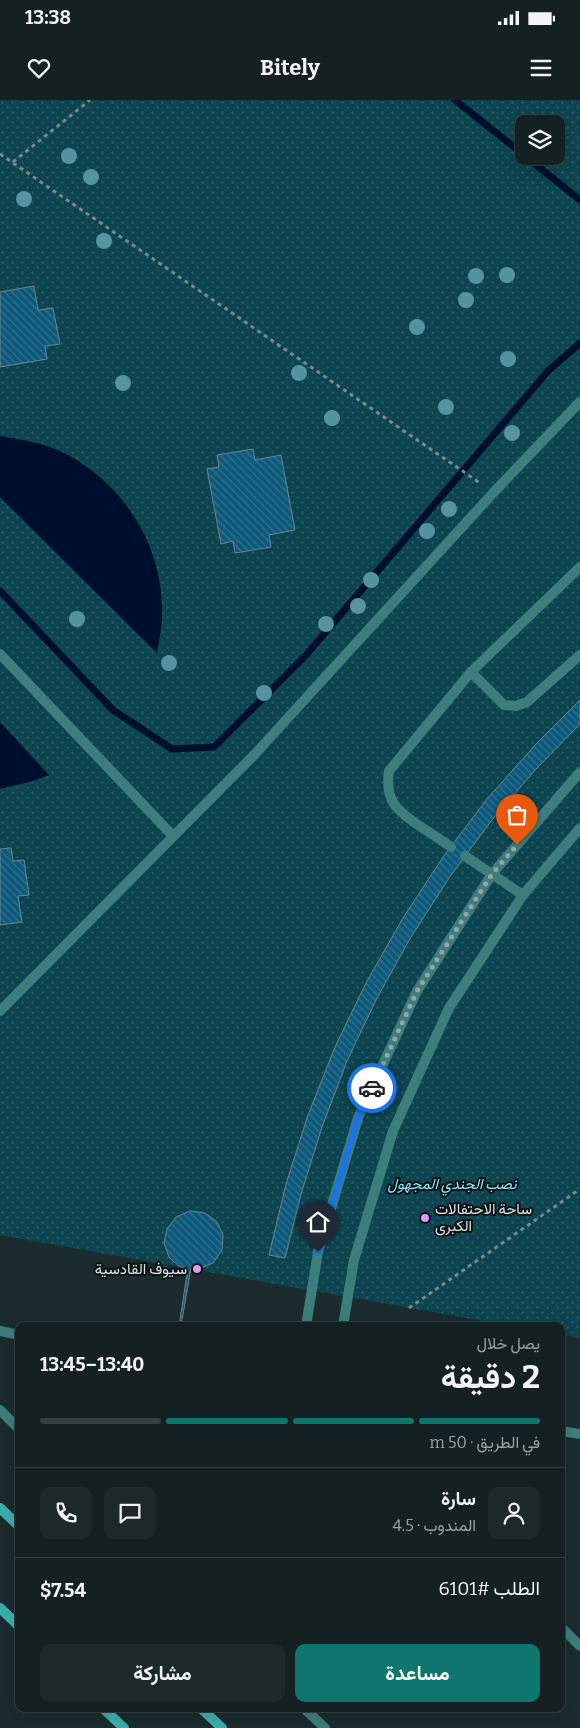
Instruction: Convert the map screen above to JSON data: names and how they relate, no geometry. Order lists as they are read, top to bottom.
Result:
{
  "parks": ["نصب الجندي المجهول"],
  "places": ["ساحة الاحتفالات الكبرى", "سيوف القادسية"],
  "page": {
    "status": "13:38",
    "header": "Bitely",
    "heading": ["2 دقيقة", "يصل خلال", "13:40–13:45"],
    "panel": [
      "سارة",
      "المندوب · 4.5",
      "الطلب #6101",
      "$7.54"
    ],
    "bar": "في الطريق · 50 m",
    "buttons": ["مساعدة", "مشاركة"]
  }
}
